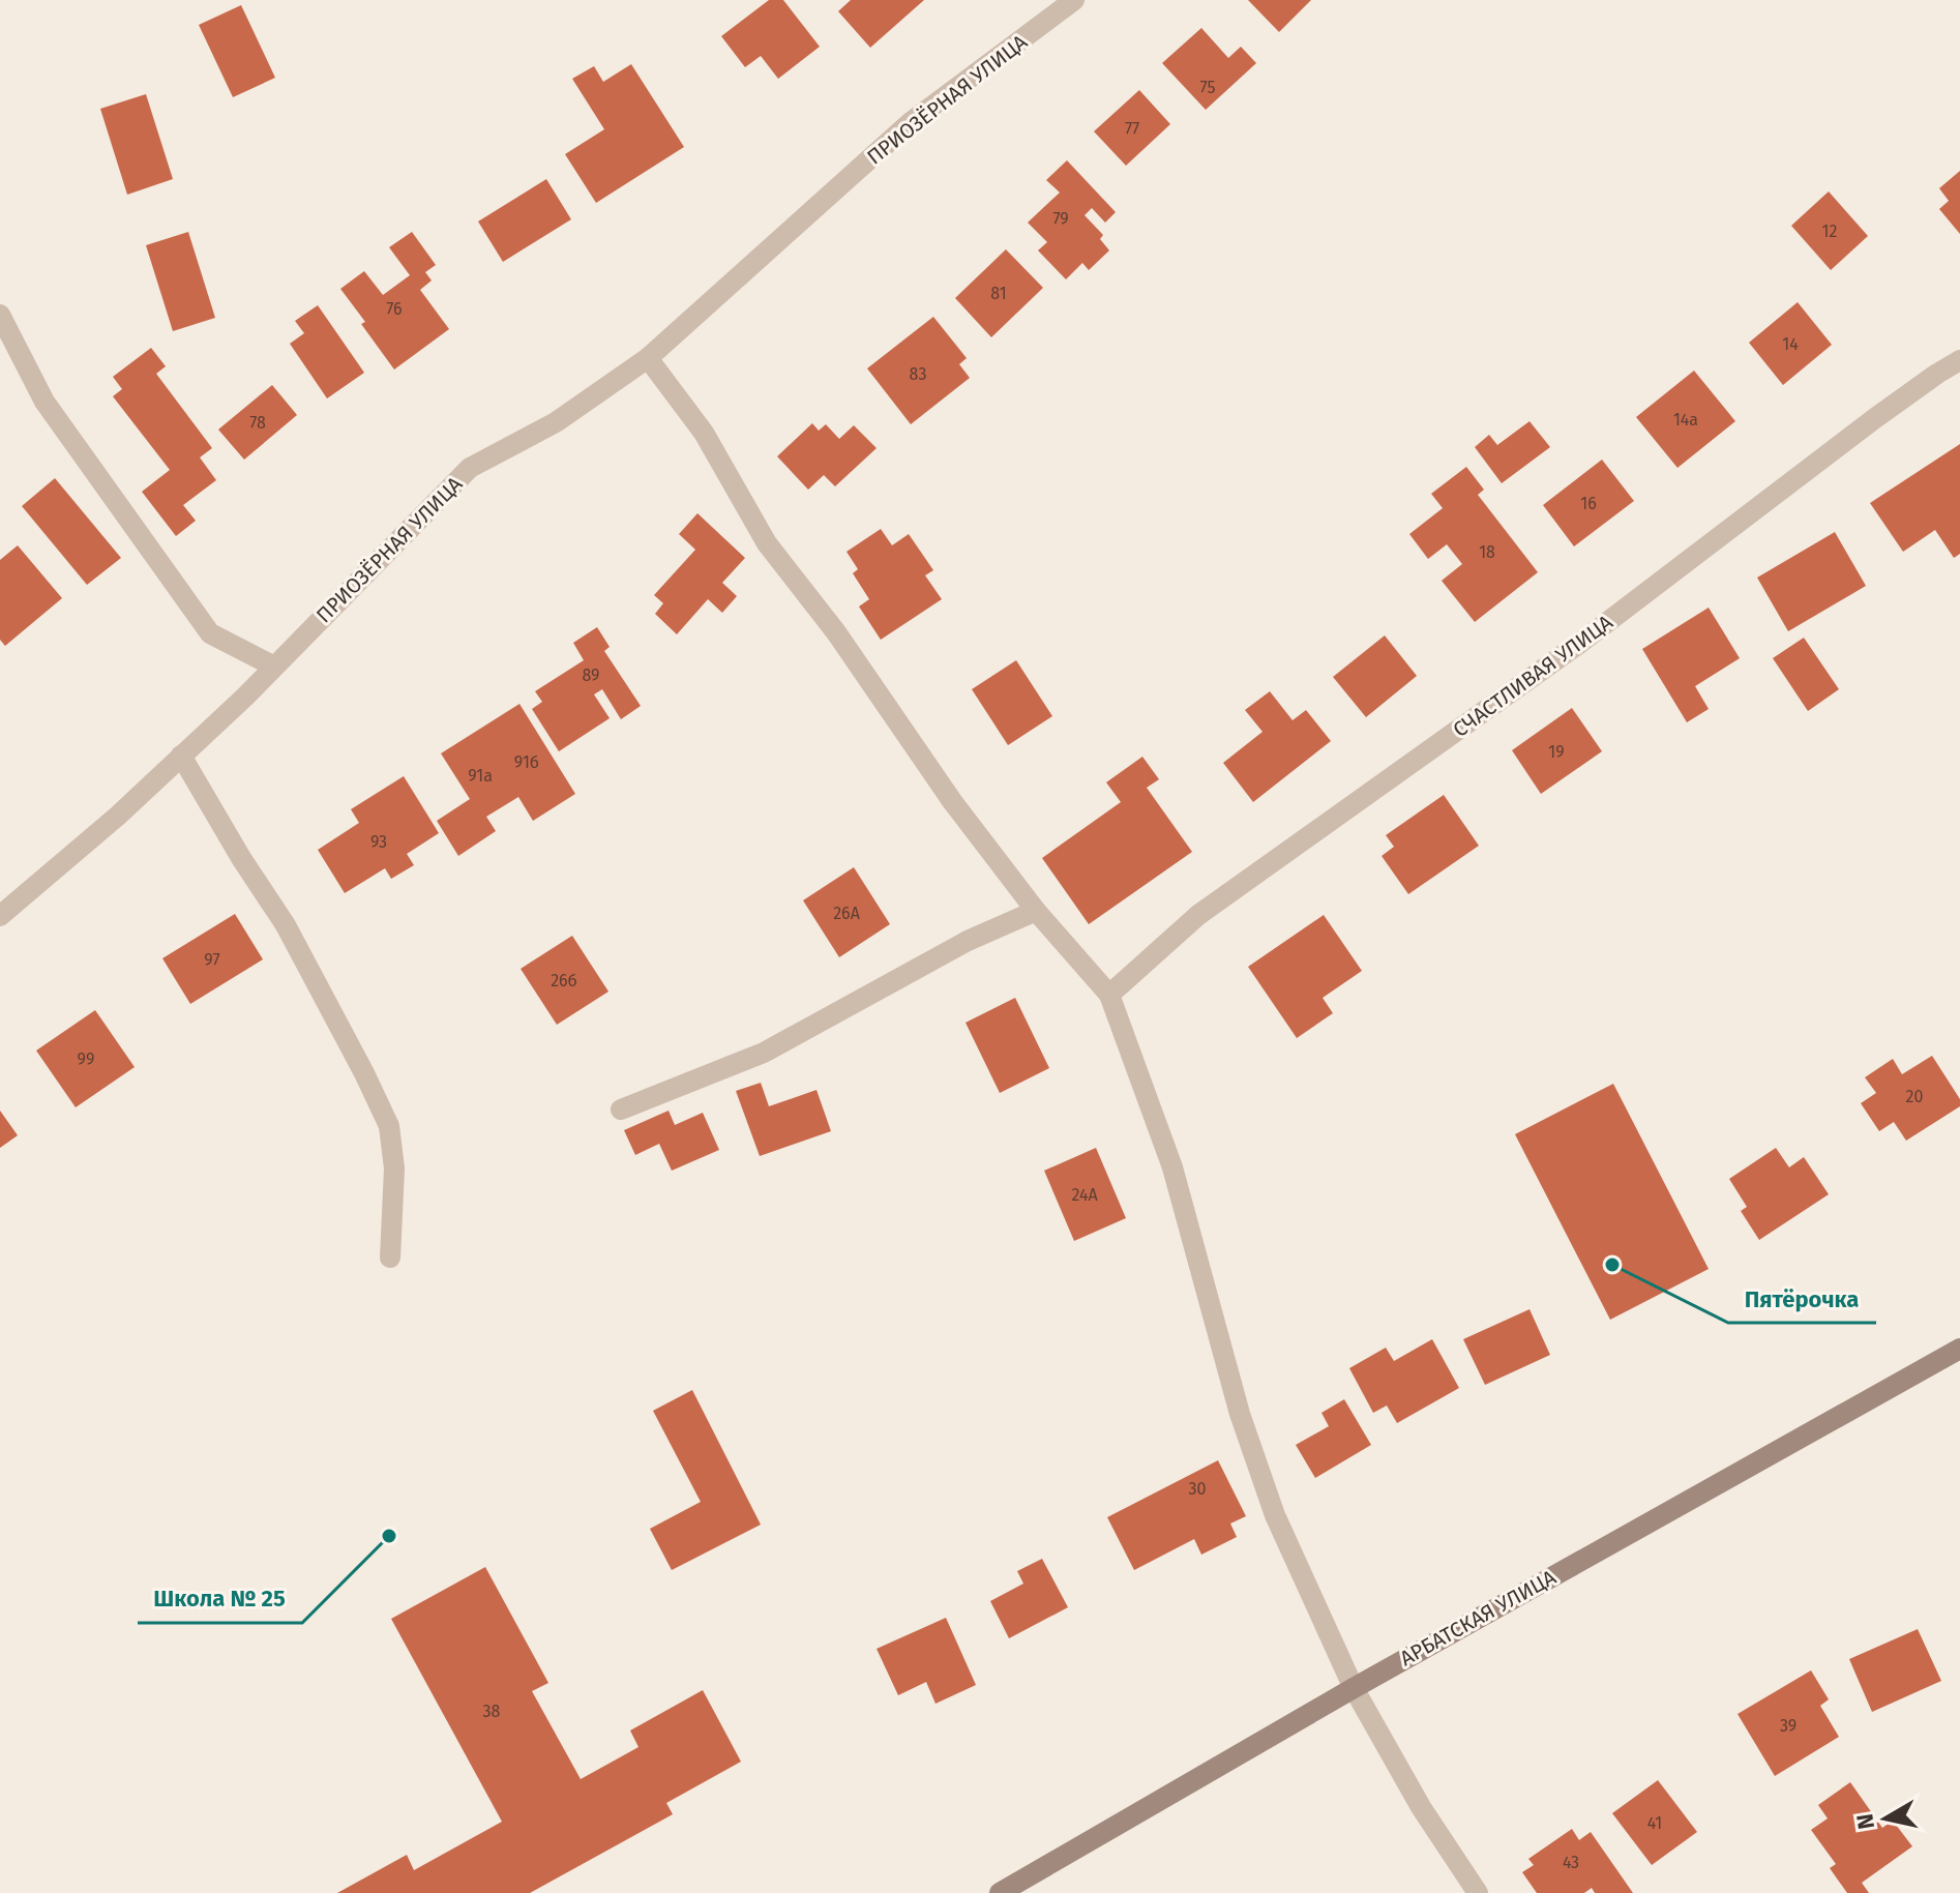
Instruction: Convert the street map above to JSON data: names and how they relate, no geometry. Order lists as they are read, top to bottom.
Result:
{
  "streets": {
    "main road": ["АРБАТСКАЯ УЛИЦА"],
    "street": ["ПРИОЗЁРНАЯ УЛИЦА", "СЧАСТЛИВАЯ УЛИЦА"]
  },
  "places": ["Пятёрочка", "Школа № 25"],
  "house_numbers": [
    "75",
    "77",
    "79",
    "12",
    "81",
    "76",
    "14",
    "83",
    "14а",
    "78",
    "16",
    "18",
    "89",
    "19",
    "91б",
    "91а",
    "93",
    "26А",
    "97",
    "26б",
    "99",
    "20",
    "24А",
    "30",
    "38",
    "39",
    "41",
    "43"
  ],
  "north": "left"
}
